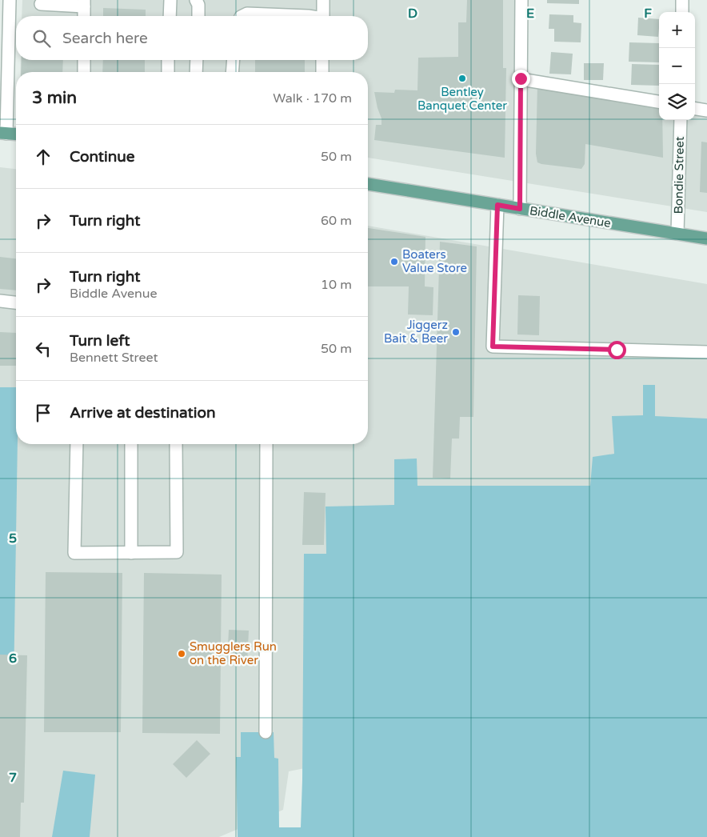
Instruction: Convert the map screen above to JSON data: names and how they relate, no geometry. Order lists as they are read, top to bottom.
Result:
{
  "streets": {
    "main road": ["Biddle Avenue"],
    "street": ["Bondie Street"]
  },
  "crossings": [
    ["Bondie Street", "Biddle Avenue"]
  ],
  "places": [
    "Bentley Banquet Center",
    "Boaters Value Store",
    "Jiggerz Bait & Beer",
    "Smugglers Run on the River"
  ],
  "page": {
    "map_buttons": ["+", "−"],
    "search": "Search here",
    "heading": ["3 min", "Walk · 170 m"],
    "list": [
      ["Continue", "50 m"],
      ["Turn right", "60 m"],
      ["Turn right", "Biddle Avenue", "10 m"],
      ["Turn left", "Bennett Street", "50 m"],
      "Arrive at destination"
    ]
  },
  "grid": {
    "columns": ["D", "E", "F"],
    "rows": ["5", "6", "7"]
  }
}
